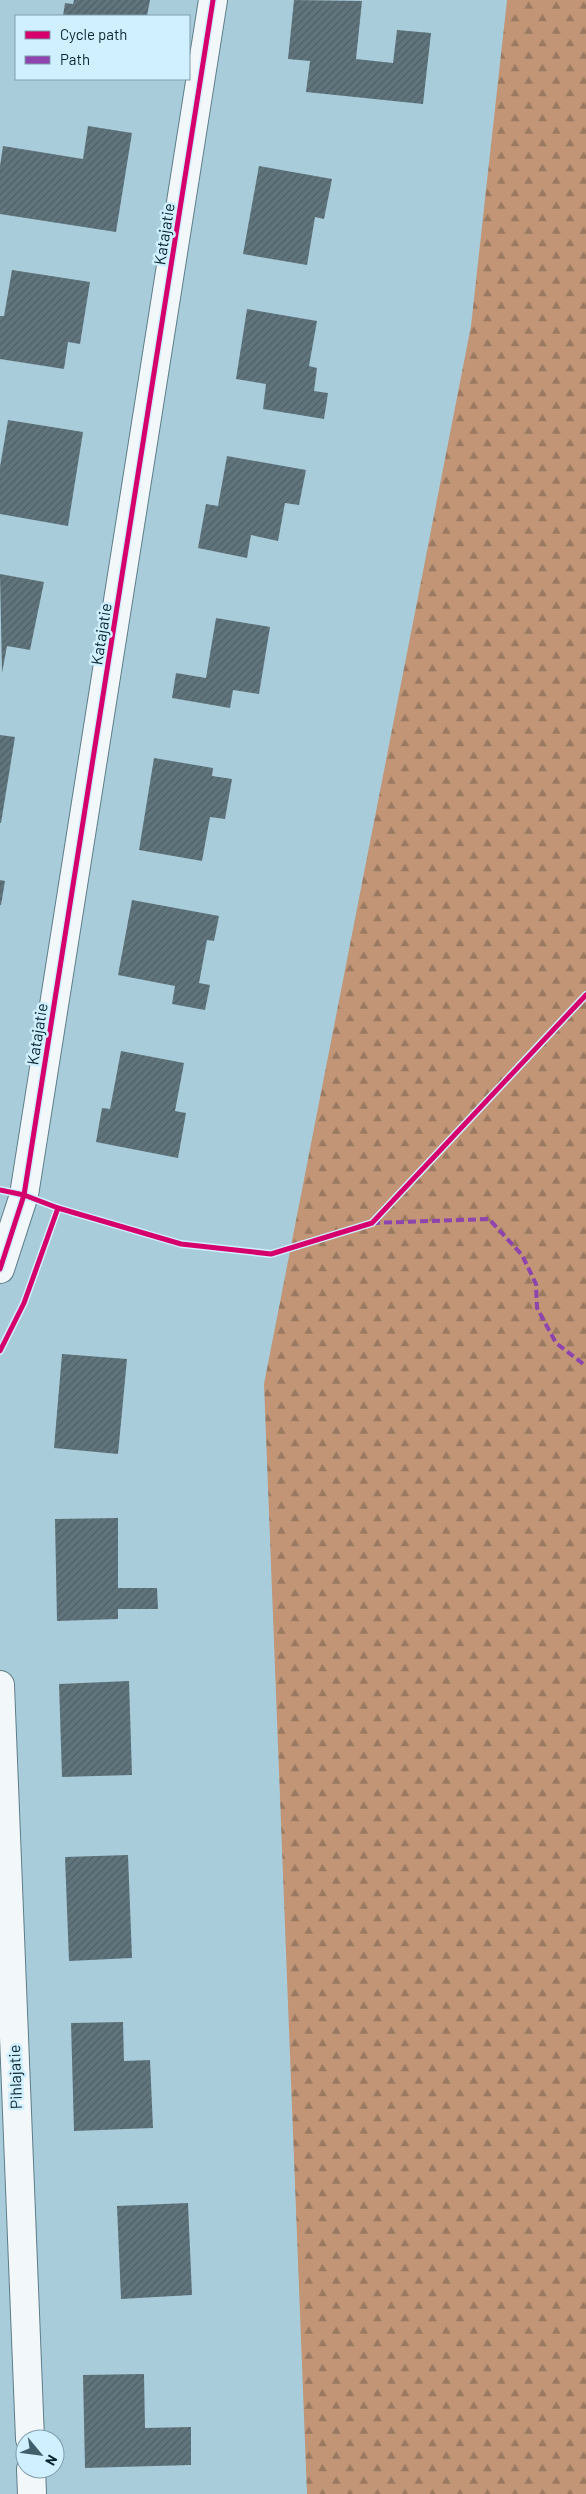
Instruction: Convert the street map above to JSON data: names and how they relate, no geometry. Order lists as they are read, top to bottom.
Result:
{
  "streets": {
    "street": ["Katajatie", "Pihlajatie"]
  },
  "legend": ["Cycle path", "Path"],
  "north": "bottom right"
}
